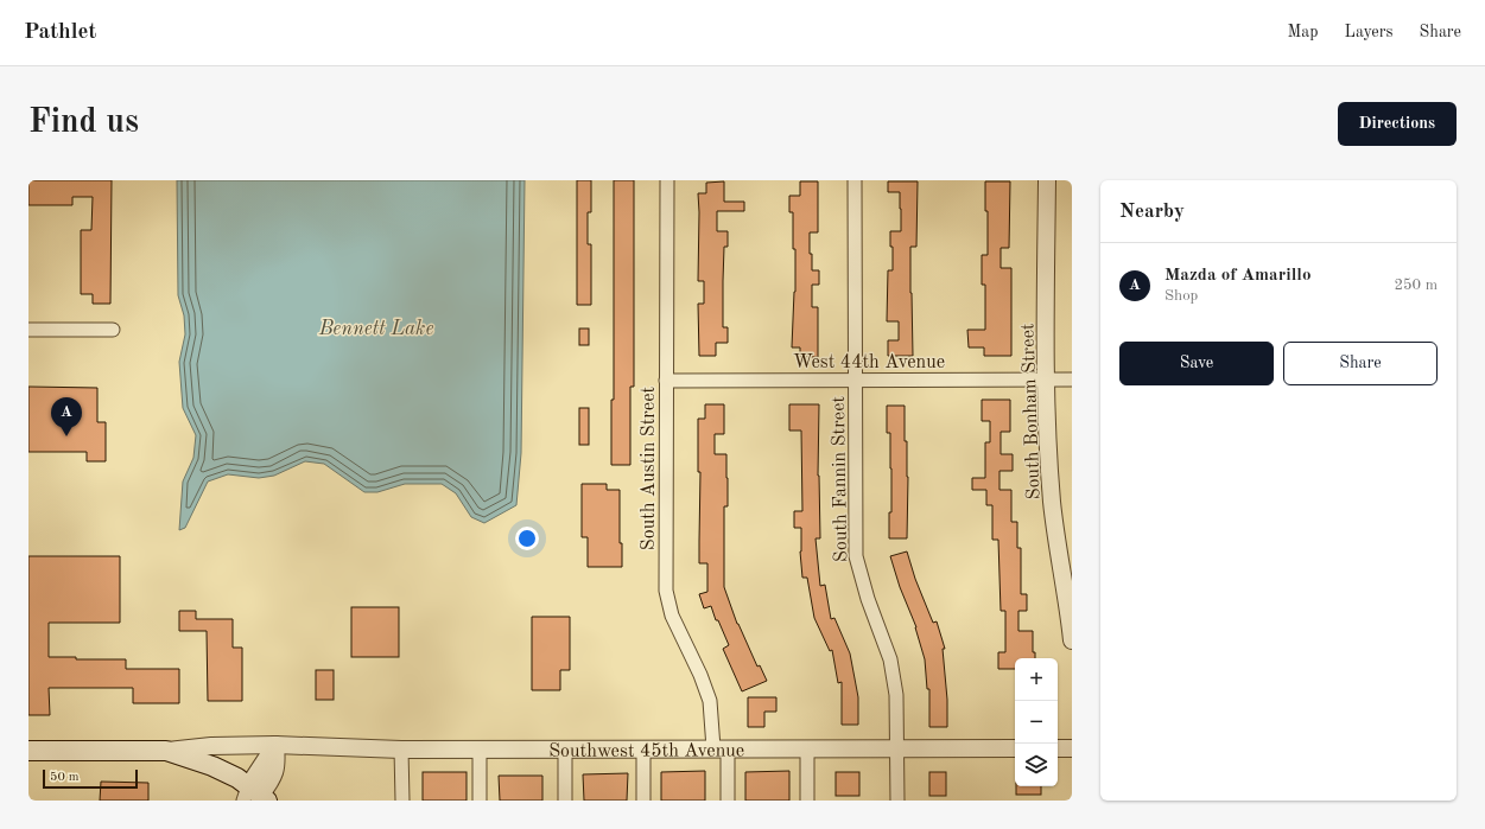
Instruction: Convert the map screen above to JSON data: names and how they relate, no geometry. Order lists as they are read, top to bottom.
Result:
{
  "streets": {
    "street": [
      "West 44th Avenue",
      "South Bonham Street",
      "South Austin Street",
      "South Fannin Street",
      "Southwest 45th Avenue"
    ]
  },
  "crossings": [
    ["West 44th Avenue", "South Bonham Street"],
    ["West 44th Avenue", "South Austin Street"],
    ["West 44th Avenue", "South Fannin Street"],
    ["South Austin Street", "Southwest 45th Avenue"],
    ["South Fannin Street", "Southwest 45th Avenue"]
  ],
  "water": ["Bennett Lake"],
  "scale_bar": "50 m",
  "page": {
    "header": "Pathlet",
    "nav": ["Map", "Layers", "Share"],
    "buttons": [
      "Directions",
      ["Save", "Share"]
    ],
    "title": "Find us",
    "heading": "Nearby",
    "list": [
      {
        "mark": "A",
        "name": "Mazda of Amarillo",
        "note": "Shop",
        "value": "250 m"
      }
    ],
    "pins": "A",
    "map_buttons": ["+", "−"],
    "scale": "50 m"
  }
}
